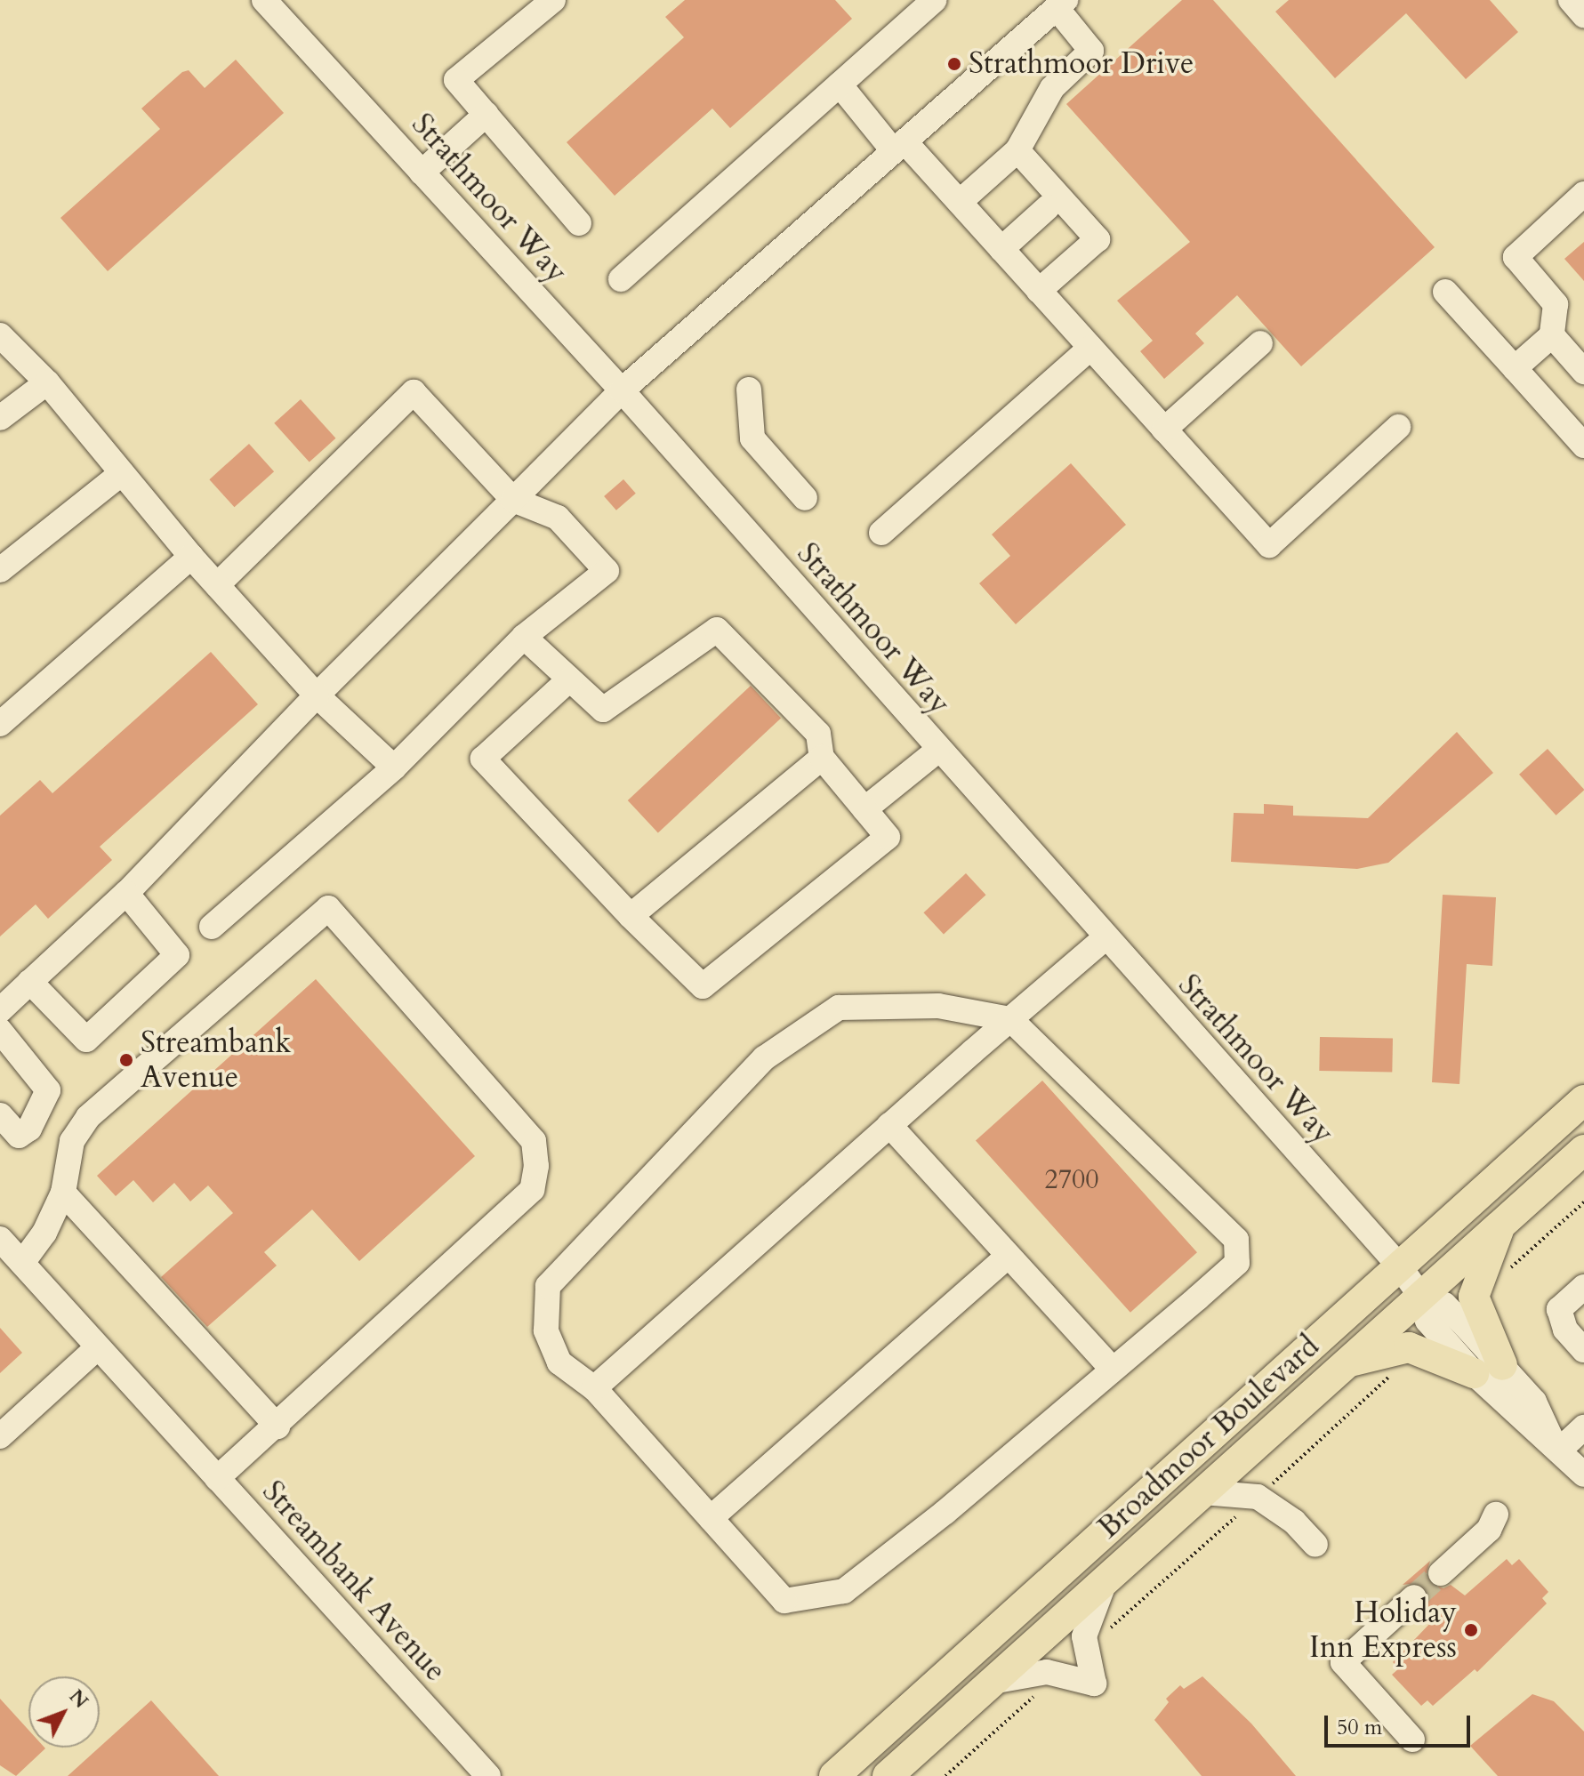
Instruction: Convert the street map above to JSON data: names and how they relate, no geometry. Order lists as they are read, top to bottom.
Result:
{
  "streets": {
    "main road": ["Broadmoor Boulevard"],
    "street": ["Strathmoor Way", "Streambank Avenue"]
  },
  "crossings": [
    ["Strathmoor Way", "Broadmoor Boulevard"]
  ],
  "places": ["Strathmoor Drive", "Streambank Avenue", "Holiday Inn Express"],
  "house_numbers": ["2700"],
  "scale_bar": "50 m",
  "north": "top right"
}
